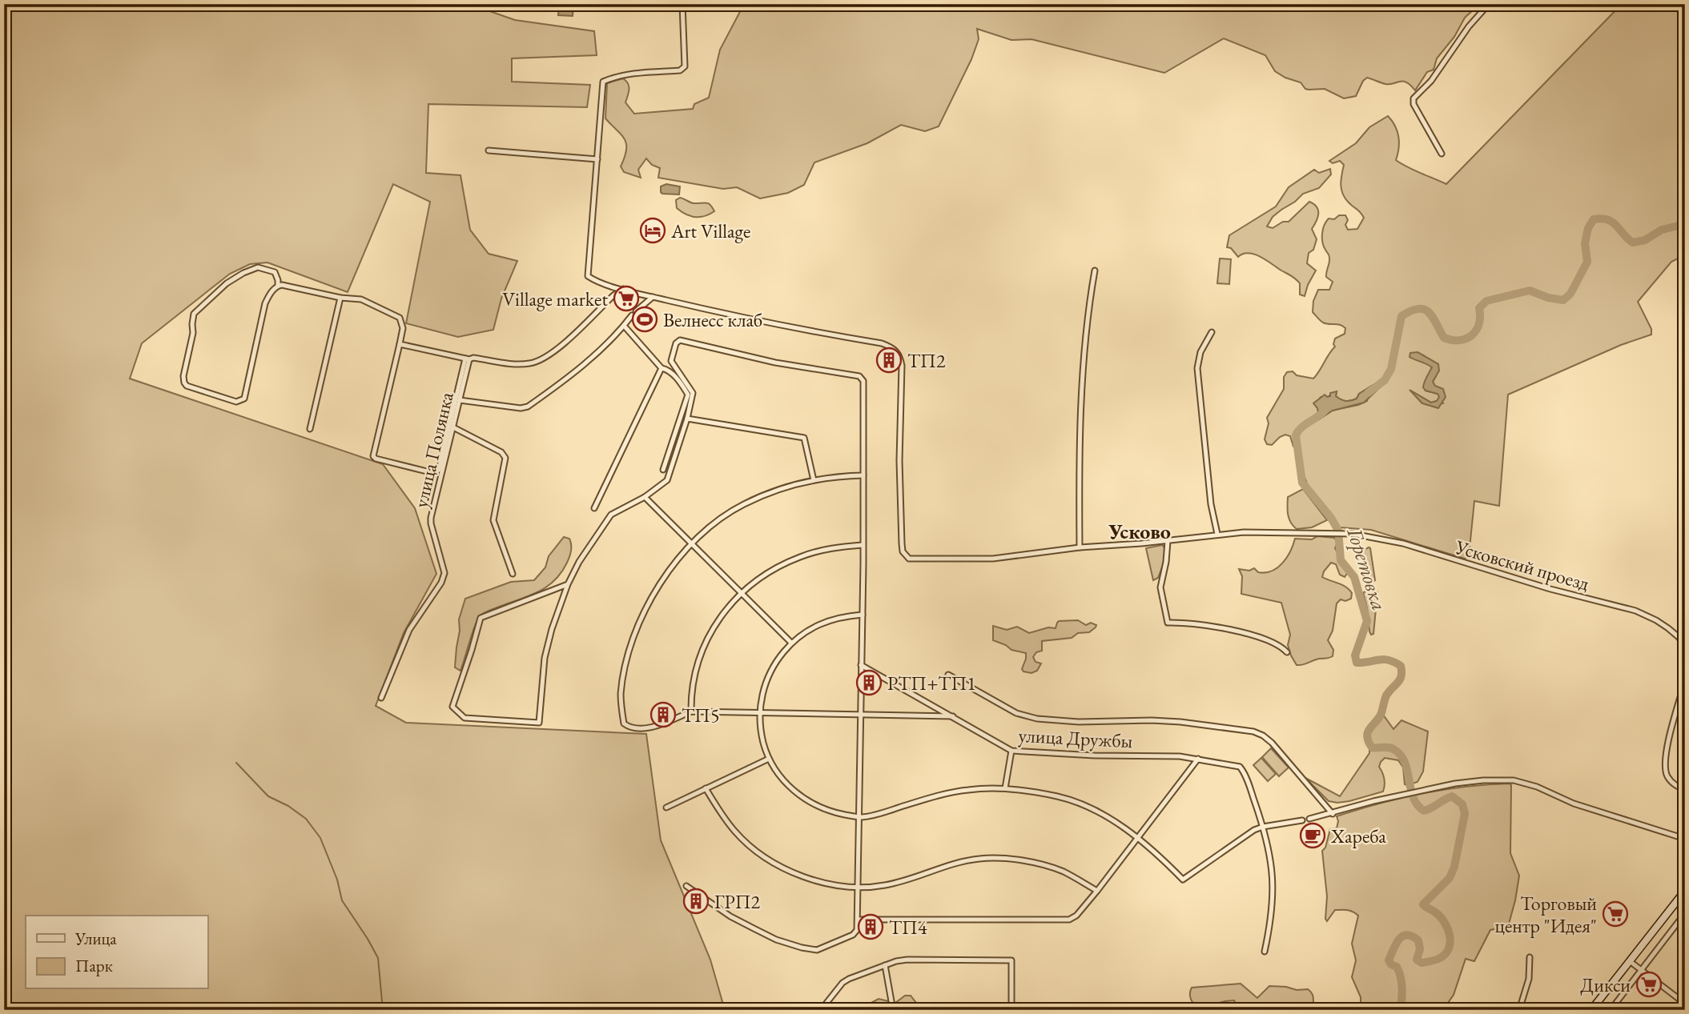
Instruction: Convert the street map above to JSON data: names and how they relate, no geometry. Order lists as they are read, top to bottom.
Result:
{
  "streets": {
    "street": ["улица Полянка", "Усковский проезд", "улица Дружбы"]
  },
  "districts": ["Усково"],
  "water": ["Горетовка"],
  "places": {
    "hotel": ["Art Village"],
    "supermarket": ["Village market", "Торговый центр \"Идея\"", "Дикси"],
    "sports": ["Велнесс клаб"],
    "building": [
      "ТП2",
      "РТП+ТП1",
      "ТП5",
      "ГРП2",
      "ТП4"
    ],
    "cafe": ["Хареба"]
  },
  "legend": ["Улица", "Парк"]
}
